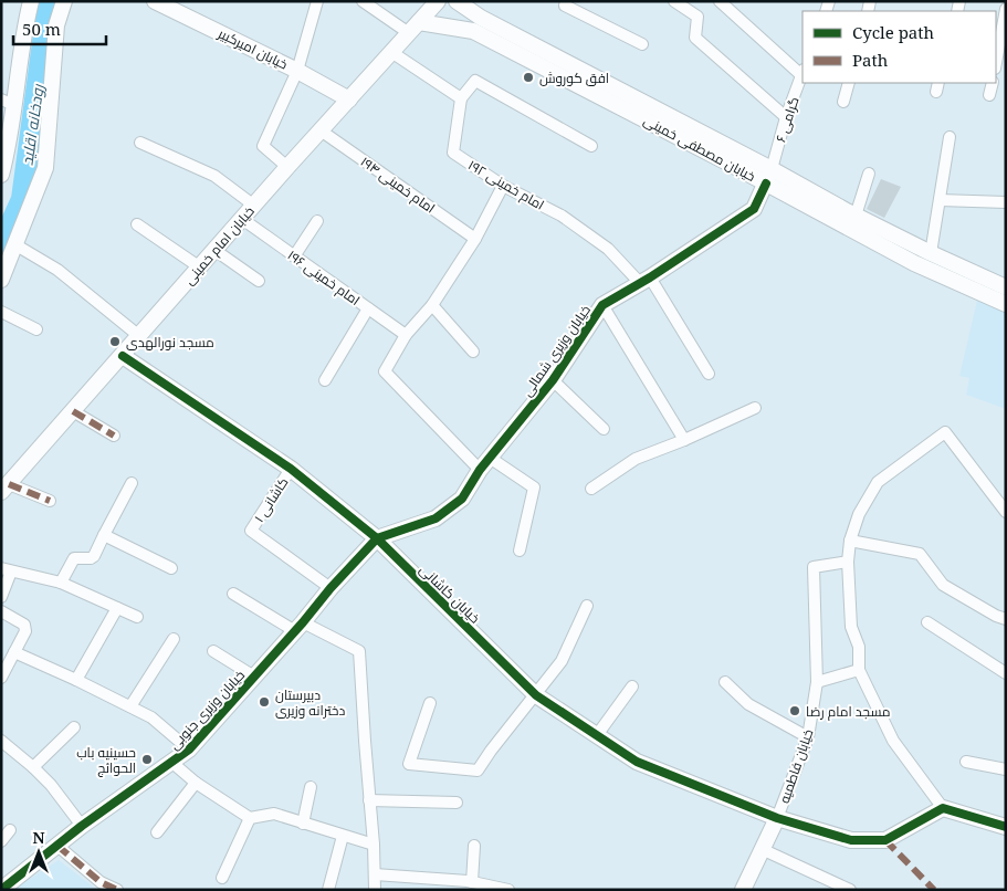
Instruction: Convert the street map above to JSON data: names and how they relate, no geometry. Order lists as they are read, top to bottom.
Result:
{
  "streets": {
    "street": [
      "خیابان امیرکبیر",
      "گرامی ۶",
      "خیابان مصطفی خمینی",
      "امام خمینی ۱۹۴",
      "امام خمینی ۱۹۲",
      "خیابان امام خمینی",
      "امام خمینی ۱۹۶",
      "خیابان وزیری شمالی",
      "کاشانی ۱",
      "خیابان کاشانی",
      "خیابان وزیری جنوبی",
      "خیابان فاطمیه"
    ]
  },
  "crossings": [
    ["خیابان امیرکبیر", "خیابان امام خمینی"],
    ["گرامی ۶", "خیابان مصطفی خمینی"],
    ["گرامی ۶", "خیابان وزیری شمالی"],
    ["خیابان مصطفی خمینی", "خیابان امام خمینی"],
    ["خیابان مصطفی خمینی", "خیابان وزیری شمالی"],
    ["امام خمینی ۱۹۴", "خیابان امام خمینی"],
    ["امام خمینی ۱۹۲", "خیابان وزیری شمالی"],
    ["خیابان امام خمینی", "امام خمینی ۱۹۶"],
    ["خیابان امام خمینی", "خیابان کاشانی"],
    ["خیابان وزیری شمالی", "خیابان کاشانی"],
    ["خیابان وزیری شمالی", "خیابان وزیری جنوبی"],
    ["کاشانی ۱", "خیابان کاشانی"],
    ["کاشانی ۱", "خیابان وزیری جنوبی"],
    ["خیابان کاشانی", "خیابان وزیری جنوبی"],
    ["خیابان کاشانی", "خیابان فاطمیه"]
  ],
  "water": ["رودخانه اقلید"],
  "places": [
    "افق کوروش",
    "مسجد نورالهدی",
    "دبیرستان دخترانه وزیری",
    "مسجد امام رضا",
    "حسینیه باب الحوائج"
  ],
  "legend": ["Cycle path", "Path"],
  "scale_bar": "50 m",
  "north": "top"
}
